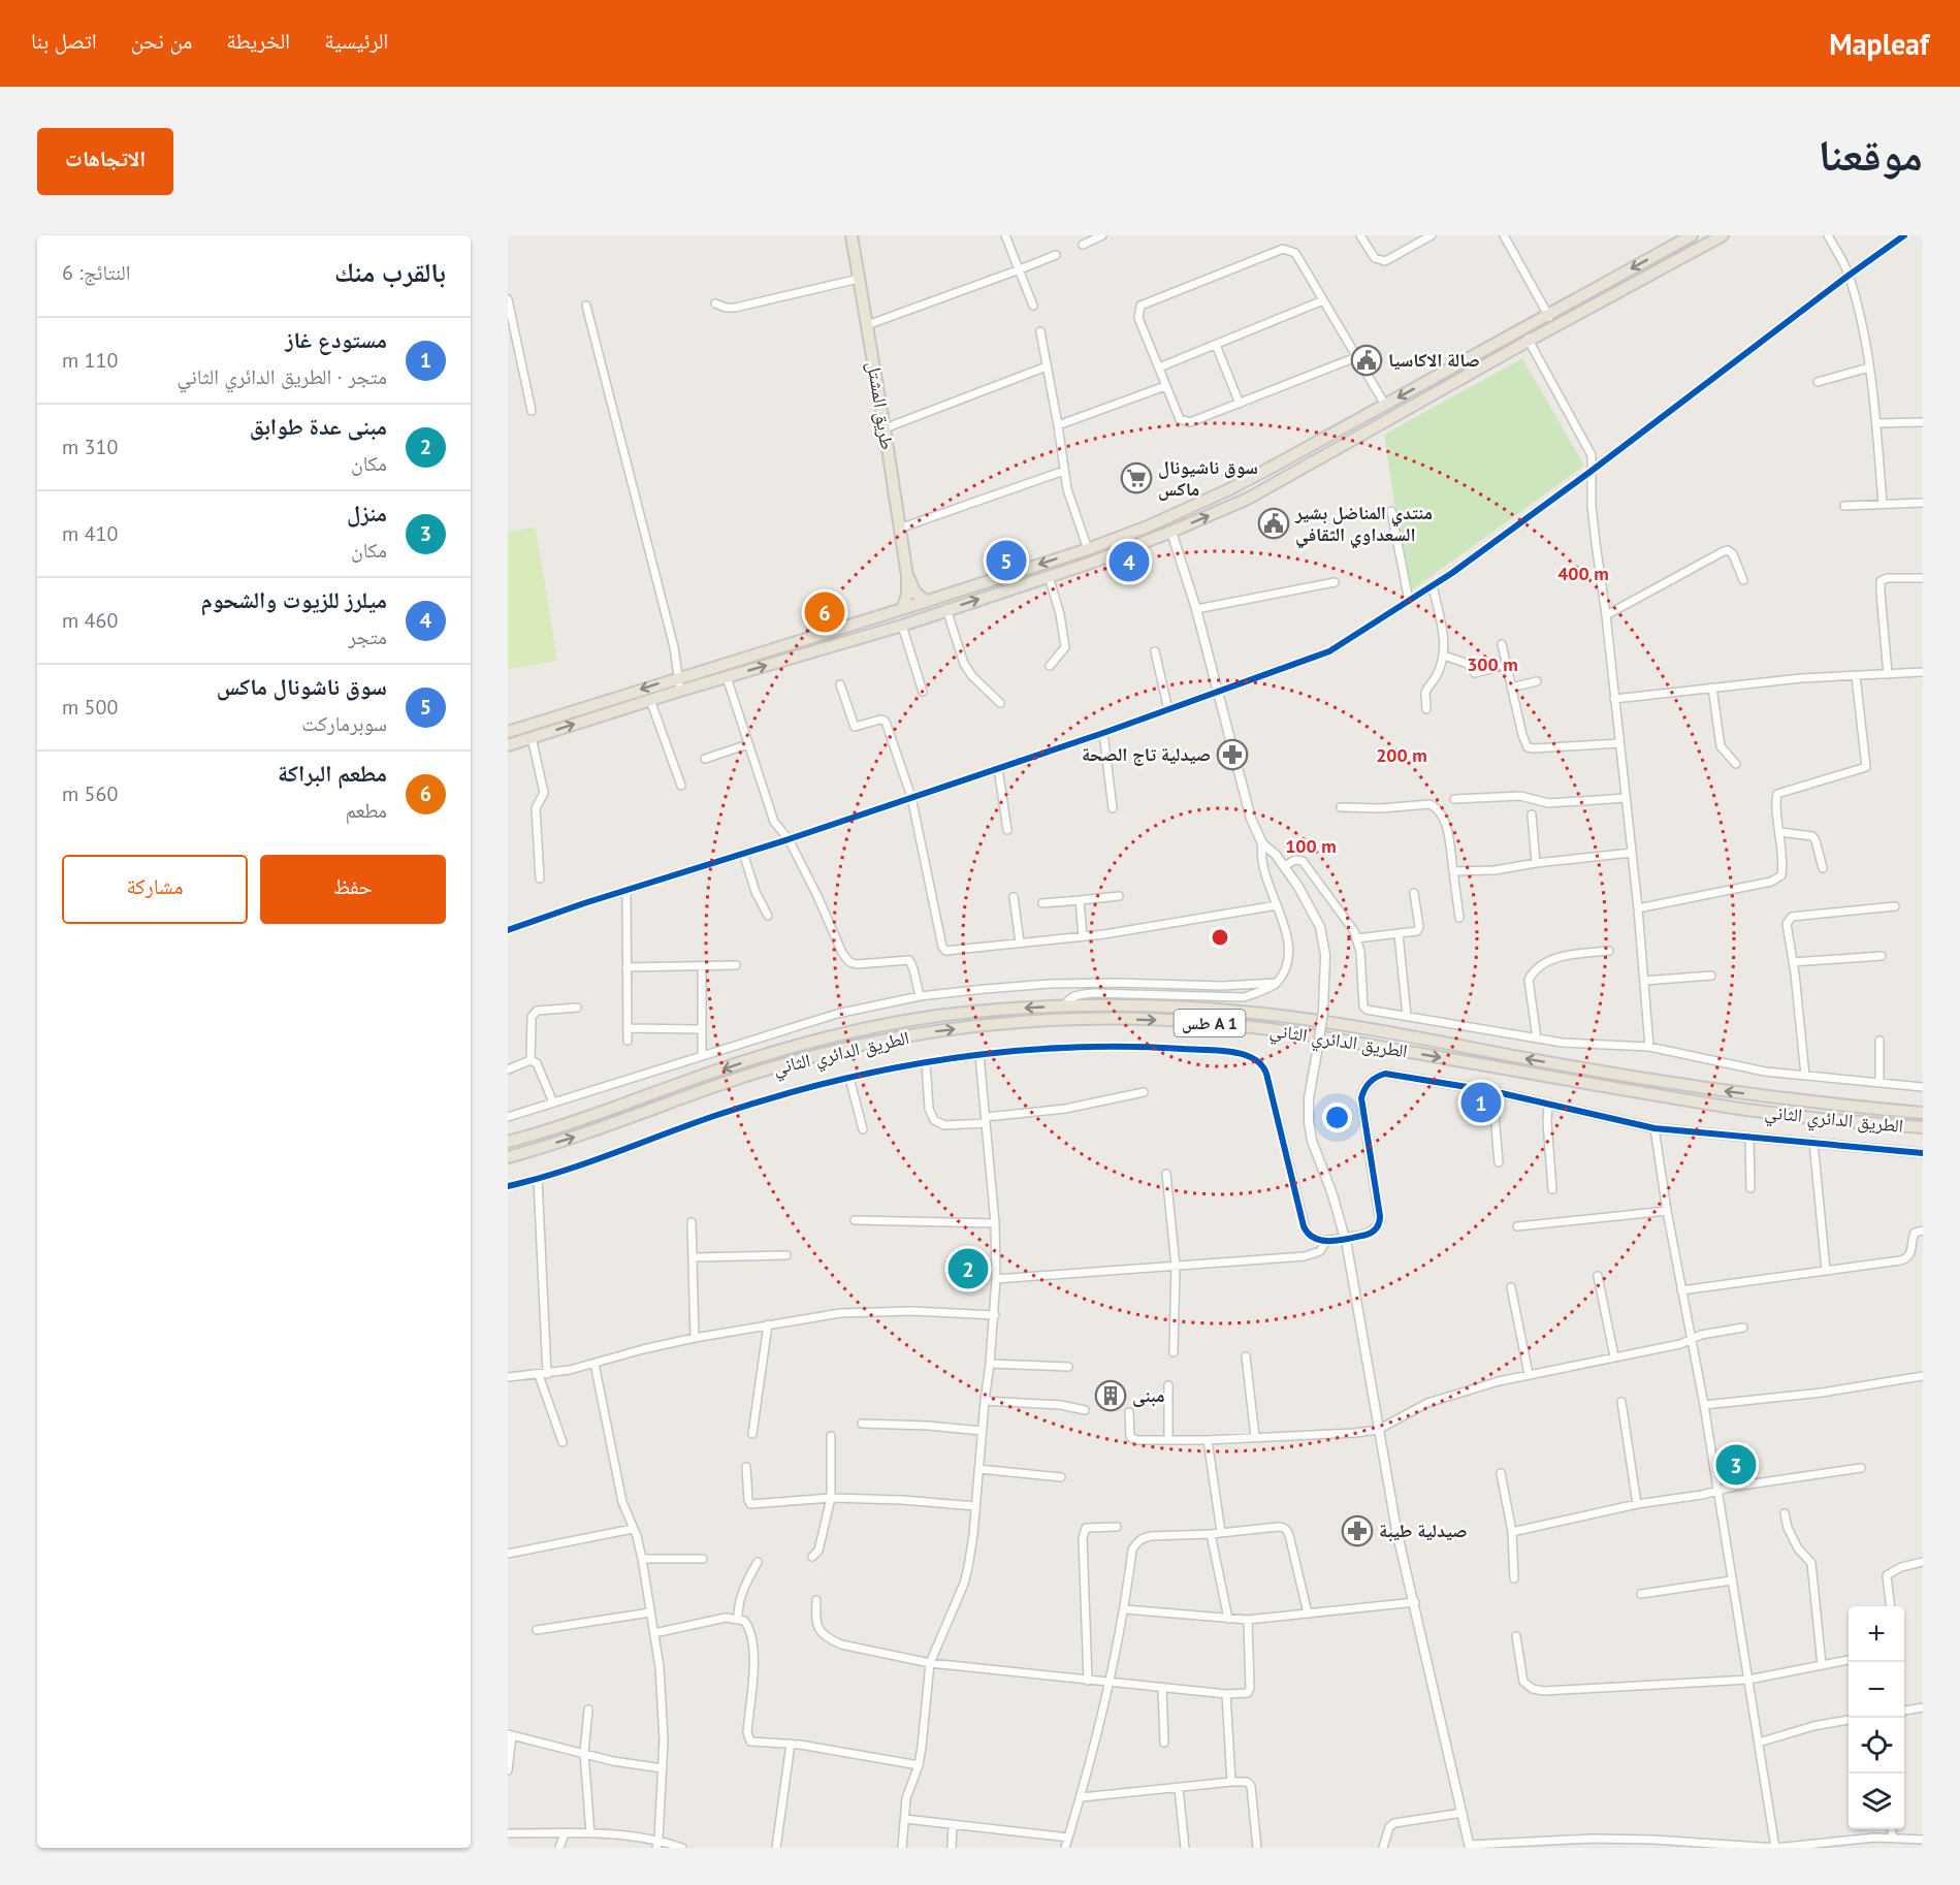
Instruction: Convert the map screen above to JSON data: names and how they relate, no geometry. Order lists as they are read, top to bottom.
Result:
{
  "streets": {
    "highway": ["طس A 1", "الطريق الدائري الثاني"],
    "main road": ["طريق المشتل"]
  },
  "places": {
    "public building": ["صالة الاكاسيا", "منتدي المناضل بشير السعداوي الثقافي"],
    "supermarket": ["سوق ناشيونال ماكس"],
    "pharmacy": ["صيدلية تاج الصحة", "صيدلية طيبة"],
    "building": ["مبنى"]
  },
  "page": {
    "header": "Mapleaf",
    "nav": [
      "الرئيسية",
      "الخريطة",
      "من نحن",
      "اتصل بنا"
    ],
    "title": "موقعنا",
    "buttons": [
      "الاتجاهات",
      ["حفظ", "مشاركة"]
    ],
    "heading": ["بالقرب منك", "النتائج: 6"],
    "list": [
      {
        "mark": "1",
        "name": "مستودع غاز",
        "note": "متجر · الطريق الدائري الثاني",
        "value": "110 m"
      },
      {
        "mark": "2",
        "name": "مبنى عدة طوابق",
        "note": "مكان",
        "value": "310 m"
      },
      {
        "mark": "3",
        "name": "منزل",
        "note": "مكان",
        "value": "410 m"
      },
      {
        "mark": "4",
        "name": "ميلرز للزيوت والشحوم",
        "note": "متجر",
        "value": "460 m"
      },
      {
        "mark": "5",
        "name": "سوق ناشونال ماكس",
        "note": "سوبرماركت",
        "value": "500 m"
      },
      {
        "mark": "6",
        "name": "مطعم البراكة",
        "note": "مطعم",
        "value": "560 m"
      }
    ],
    "pins": [
      "5",
      "4",
      "6",
      "1",
      "2",
      "3"
    ],
    "map_buttons": ["+", "−"]
  },
  "rings": [
    "400 m",
    "300 m",
    "200 m",
    "100 m"
  ]
}
